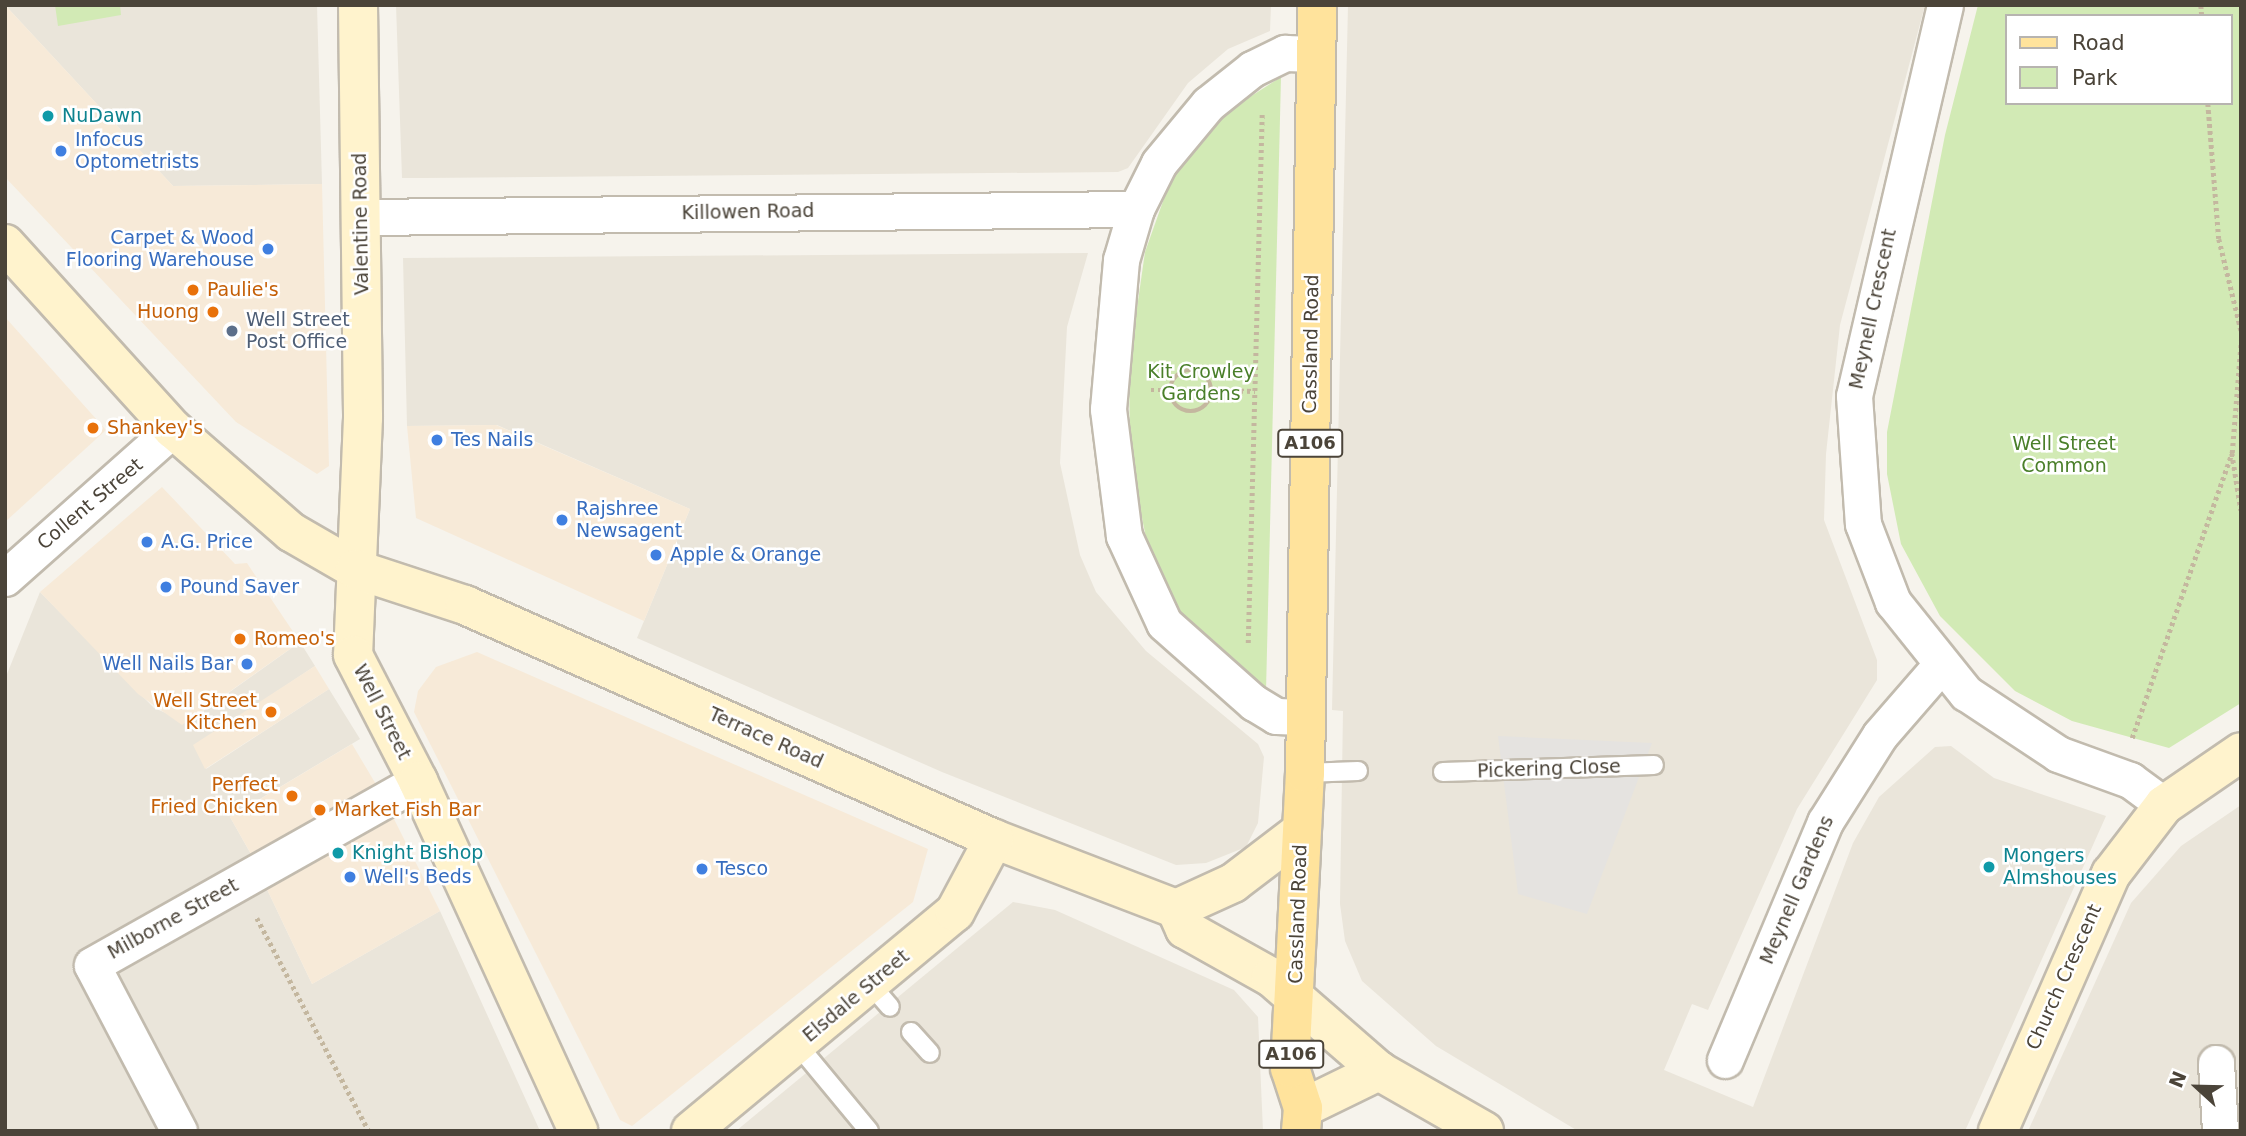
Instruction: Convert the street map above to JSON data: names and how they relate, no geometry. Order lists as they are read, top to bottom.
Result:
{
  "streets": {
    "main road": ["Cassland Road", "A106"],
    "street": [
      "Killowen Road",
      "Valentine Road",
      "Meynell Crescent",
      "Collent Street",
      "Well Street",
      "Terrace Road",
      "Meynell Gardens",
      "Milborne Street",
      "Church Crescent",
      "Elsdale Street"
    ],
    "lane": ["Pickering Close"]
  },
  "crossings": [
    ["Killowen Road", "Valentine Road"],
    ["Valentine Road", "Well Street"],
    ["Valentine Road", "Terrace Road"],
    ["Meynell Crescent", "Meynell Gardens"],
    ["Meynell Crescent", "Church Crescent"],
    ["Well Street", "Terrace Road"],
    ["Well Street", "Milborne Street"],
    ["Terrace Road", "Elsdale Street"]
  ],
  "parks": ["Kit Crowley Gardens", "Well Street Common"],
  "places": [
    "NuDawn",
    "Infocus Optometrists",
    "Carpet & Wood Flooring Warehouse",
    "Paulie's",
    "Huong",
    "Well Street Post Office",
    "Shankey's",
    "Tes Nails",
    "Rajshree Newsagent",
    "A.G. Price",
    "Apple & Orange",
    "Pound Saver",
    "Romeo's",
    "Well Nails Bar",
    "Well Street Kitchen",
    "Perfect Fried Chicken",
    "Market Fish Bar",
    "Knight Bishop",
    "Mongers Almshouses",
    "Tesco",
    "Well's Beds"
  ],
  "legend": ["Road", "Park"],
  "north": "left"
}
